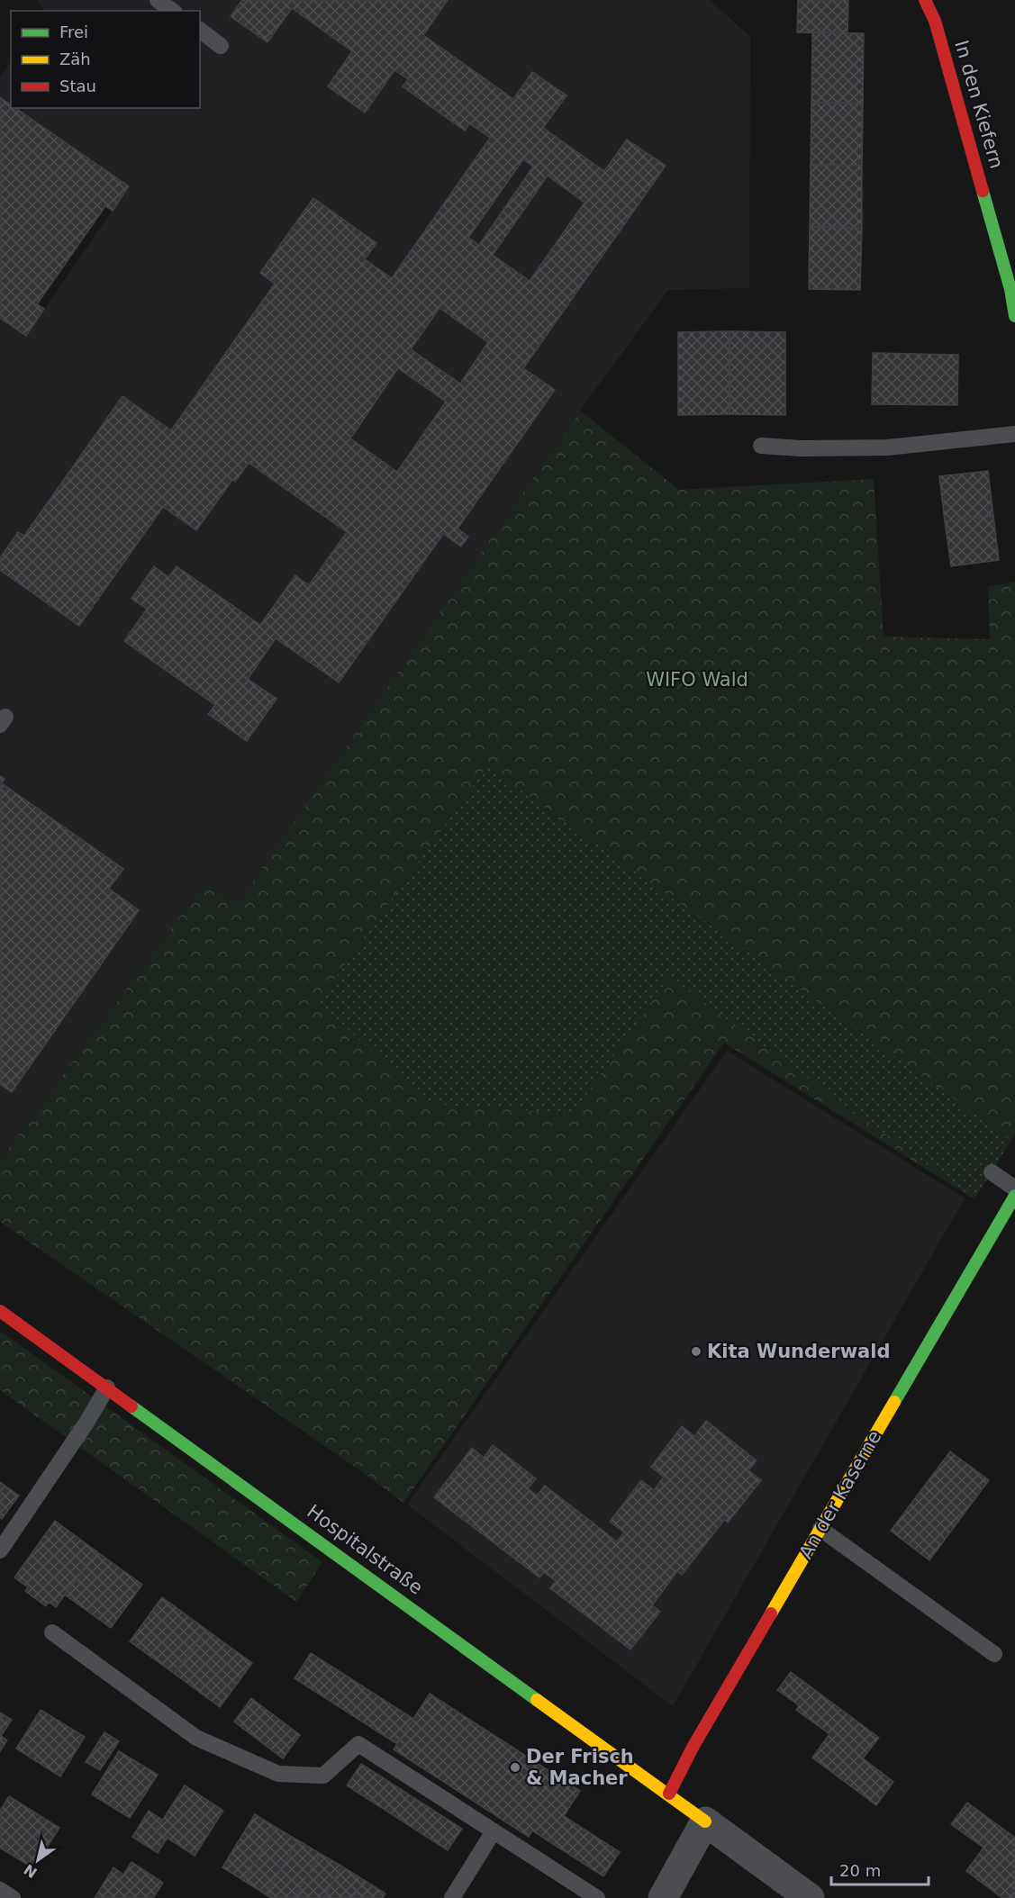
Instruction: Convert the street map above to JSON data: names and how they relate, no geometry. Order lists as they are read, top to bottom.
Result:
{
  "streets": {
    "street": ["In den Kiefern", "An der Kaserne", "Hospitalstraße"]
  },
  "crossings": [
    ["An der Kaserne", "Hospitalstraße"]
  ],
  "parks": ["WIFO Wald"],
  "places": ["Kita Wunderwald", "Der Frisch & Macher"],
  "legend": ["Frei", "Zäh", "Stau"],
  "scale_bar": "20 m",
  "north": "bottom left"
}
